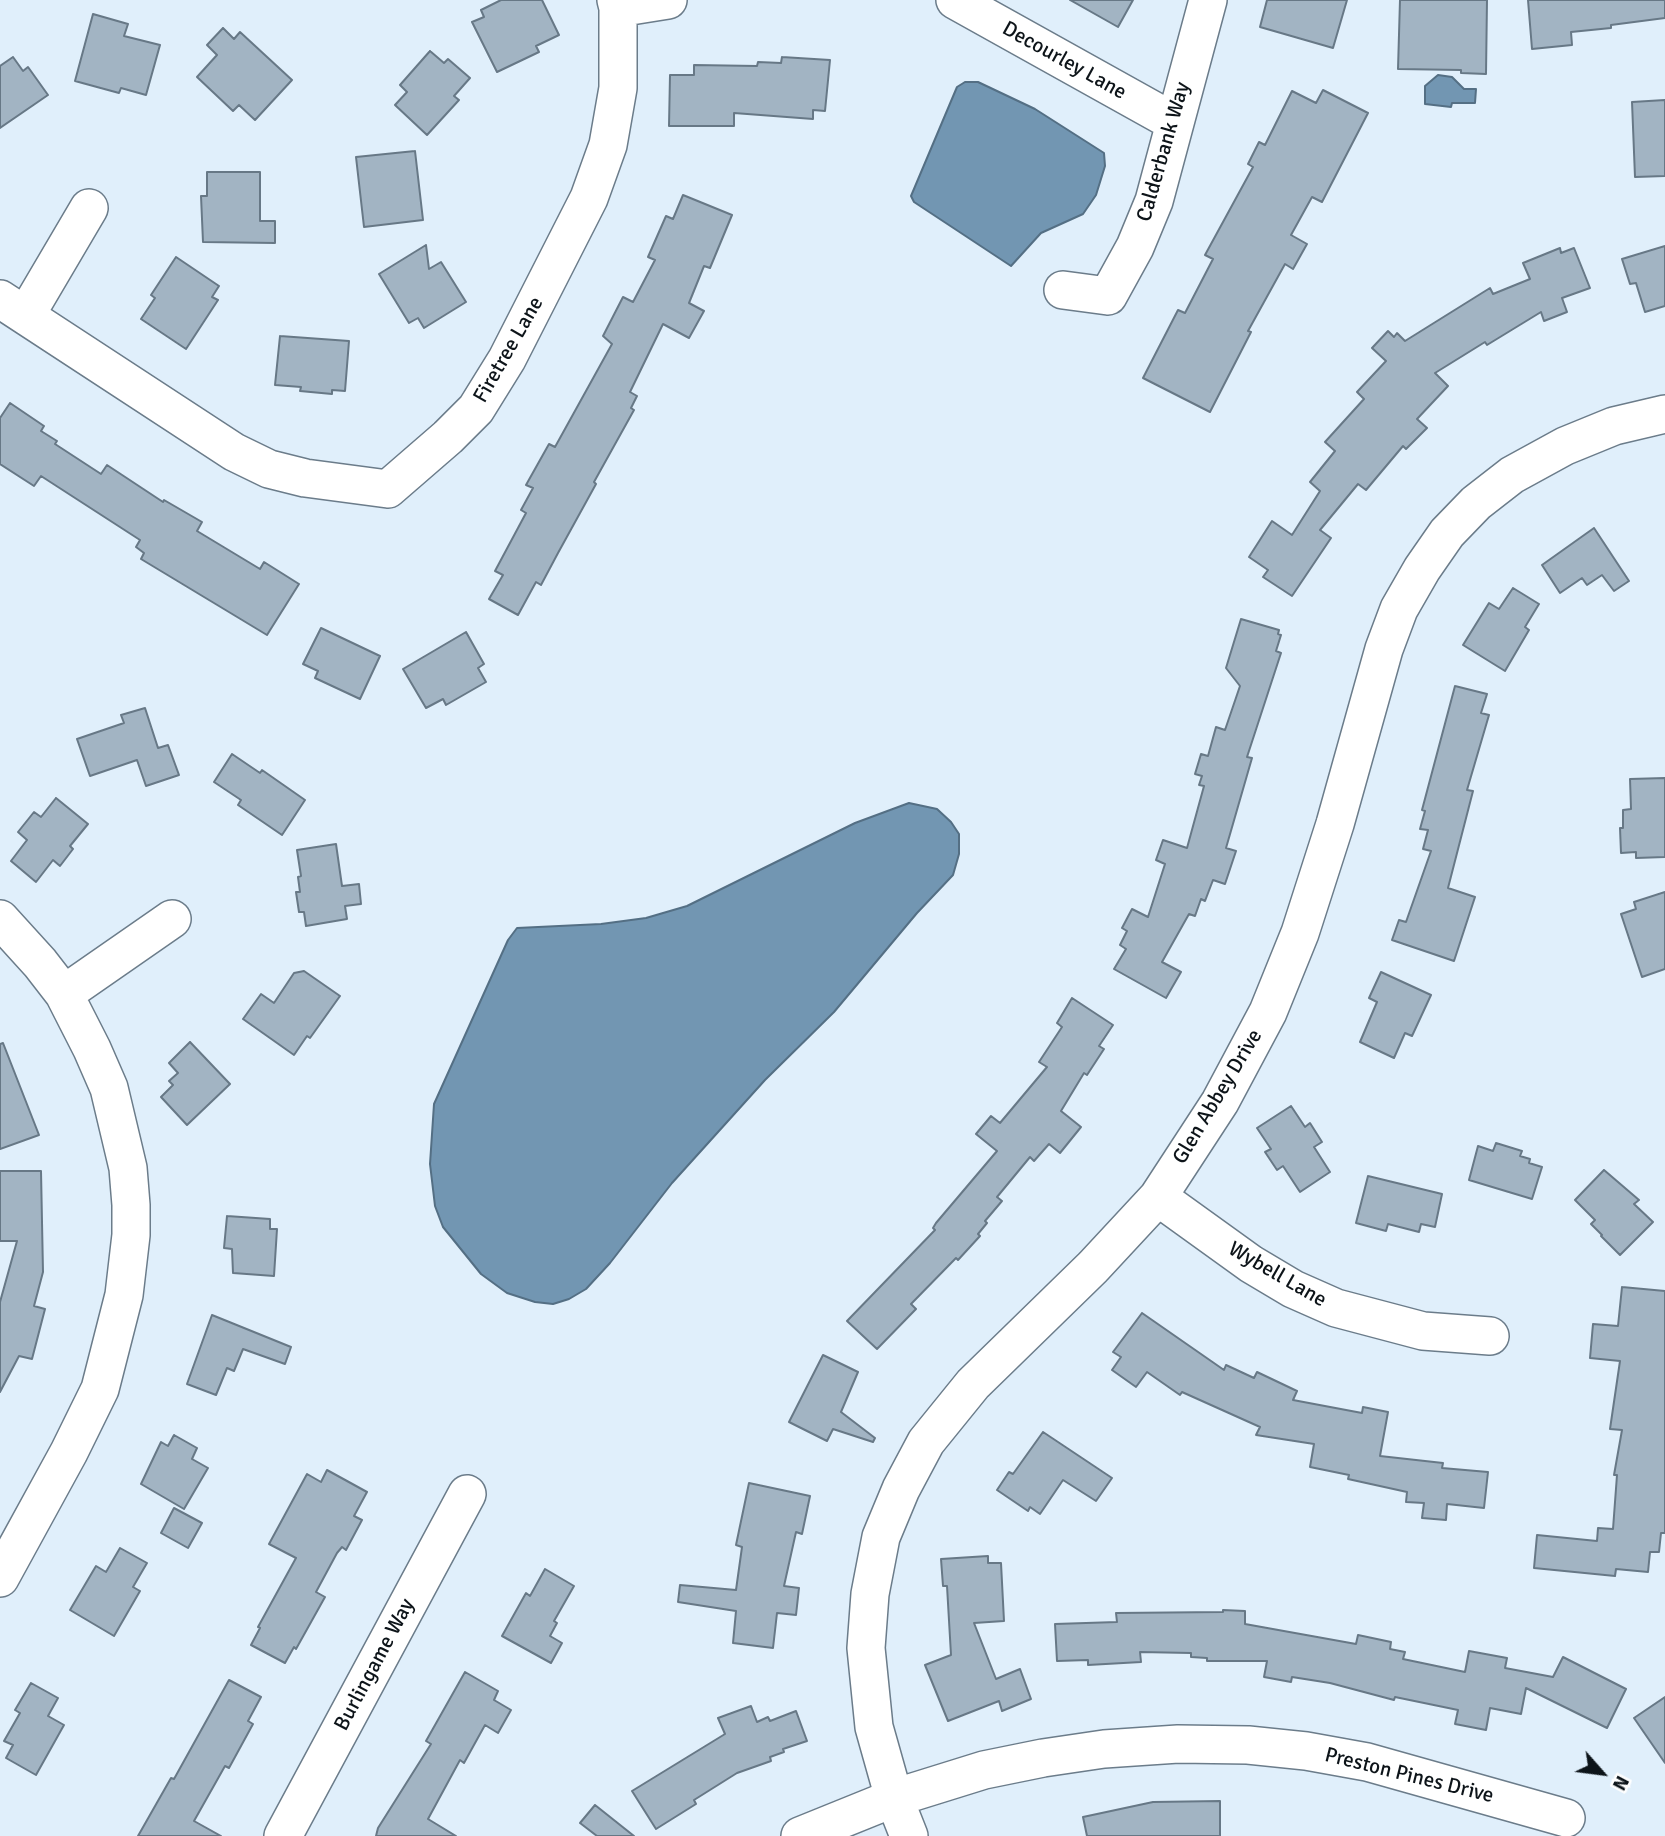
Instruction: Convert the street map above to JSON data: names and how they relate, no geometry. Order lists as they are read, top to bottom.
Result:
{
  "streets": {
    "street": [
      "Decourley Lane",
      "Calderbank Way",
      "Firetree Lane",
      "Glen Abbey Drive",
      "Wybell Lane",
      "Burlingame Way",
      "Preston Pines Drive"
    ]
  },
  "crossings": [
    ["Decourley Lane", "Calderbank Way"],
    ["Glen Abbey Drive", "Wybell Lane"],
    ["Glen Abbey Drive", "Preston Pines Drive"]
  ],
  "north": "bottom right"
}
